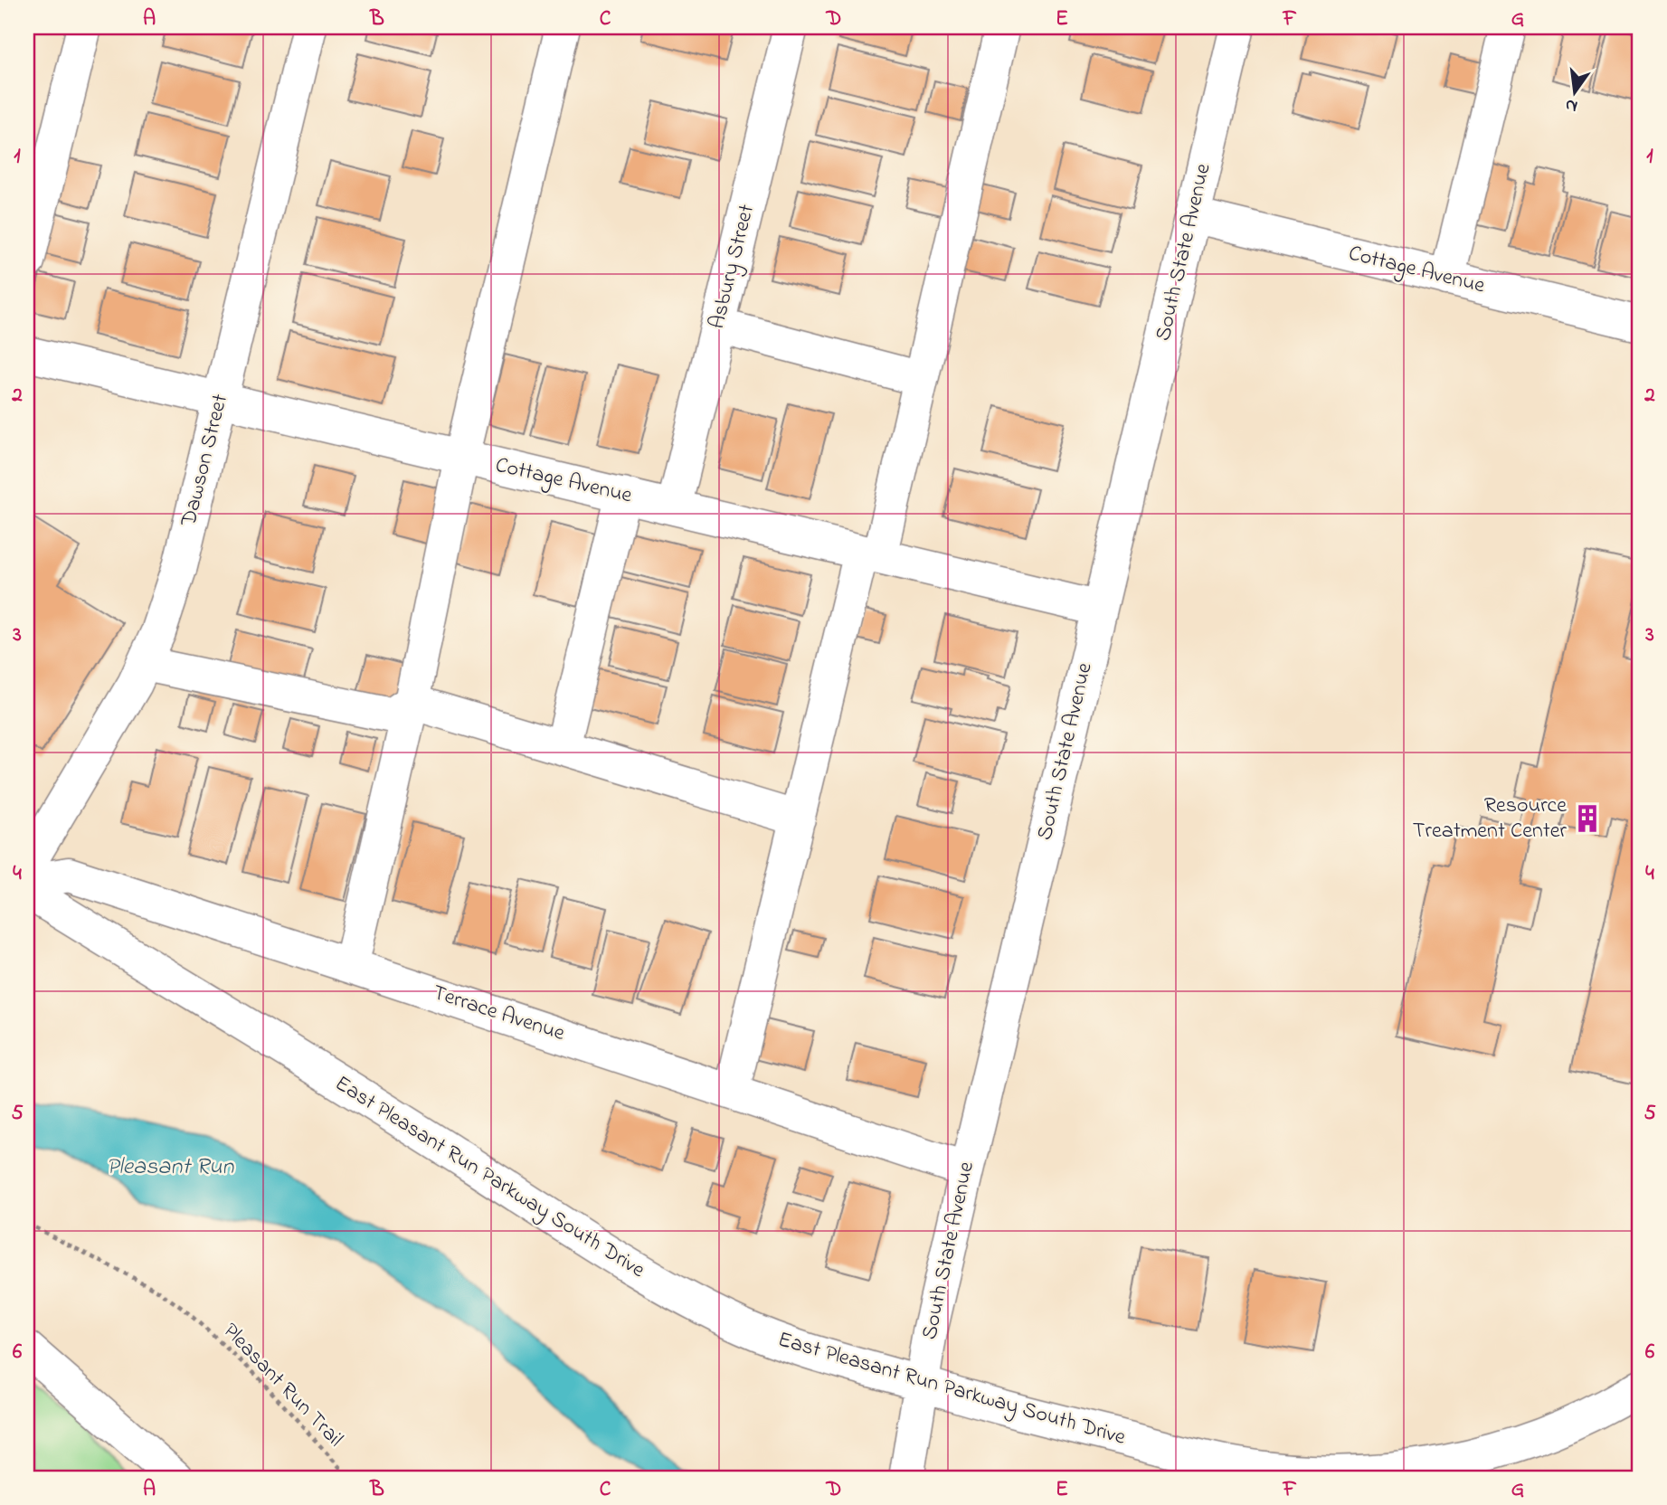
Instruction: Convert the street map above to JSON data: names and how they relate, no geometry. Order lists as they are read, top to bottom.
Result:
{
  "streets": {
    "street": [
      "South State Avenue",
      "Asbury Street",
      "Cottage Avenue",
      "Dawson Street",
      "Terrace Avenue",
      "East Pleasant Run Parkway South Drive"
    ],
    "path": ["Pleasant Run Trail"]
  },
  "crossings": [
    ["South State Avenue", "Cottage Avenue"],
    ["South State Avenue", "Terrace Avenue"],
    ["South State Avenue", "East Pleasant Run Parkway South Drive"],
    ["Asbury Street", "Cottage Avenue"],
    ["Cottage Avenue", "Dawson Street"]
  ],
  "water": ["Pleasant Run"],
  "places": {
    "building": ["Resource Treatment Center"]
  },
  "north": "bottom",
  "grid": {
    "columns": [
      "A",
      "B",
      "C",
      "D",
      "E",
      "F",
      "G"
    ],
    "rows": [
      "1",
      "2",
      "3",
      "4",
      "5",
      "6"
    ]
  }
}
